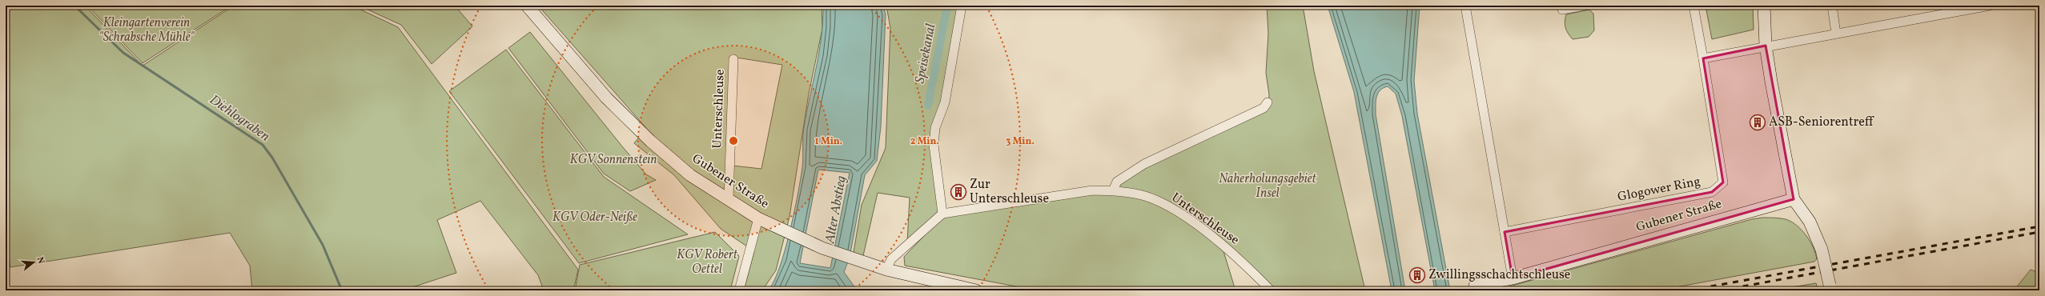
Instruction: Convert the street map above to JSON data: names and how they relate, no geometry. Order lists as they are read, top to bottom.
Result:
{
  "streets": {
    "main road": ["Gubener Straße"],
    "street": ["Unterschleuse", "Glogower Ring"]
  },
  "crossings": [
    ["Unterschleuse", "Gubener Straße"]
  ],
  "water": ["Speisekanal", "Diehlograben", "Alter Abstieg"],
  "parks": [
    "Kleingartenverein \"Schrabsche Mühle\"",
    "KGV Sonnenstein",
    "Naherholungsgebiet Insel",
    "KGV Oder-Neiße",
    "KGV Robert Oettel"
  ],
  "places": {
    "building": ["ASB-Seniorentreff", "Zur Unterschleuse", "Zwillingsschachtschleuse"]
  },
  "north": "right",
  "rings": ["1 Min.", "2 Min.", "3 Min."]
}
